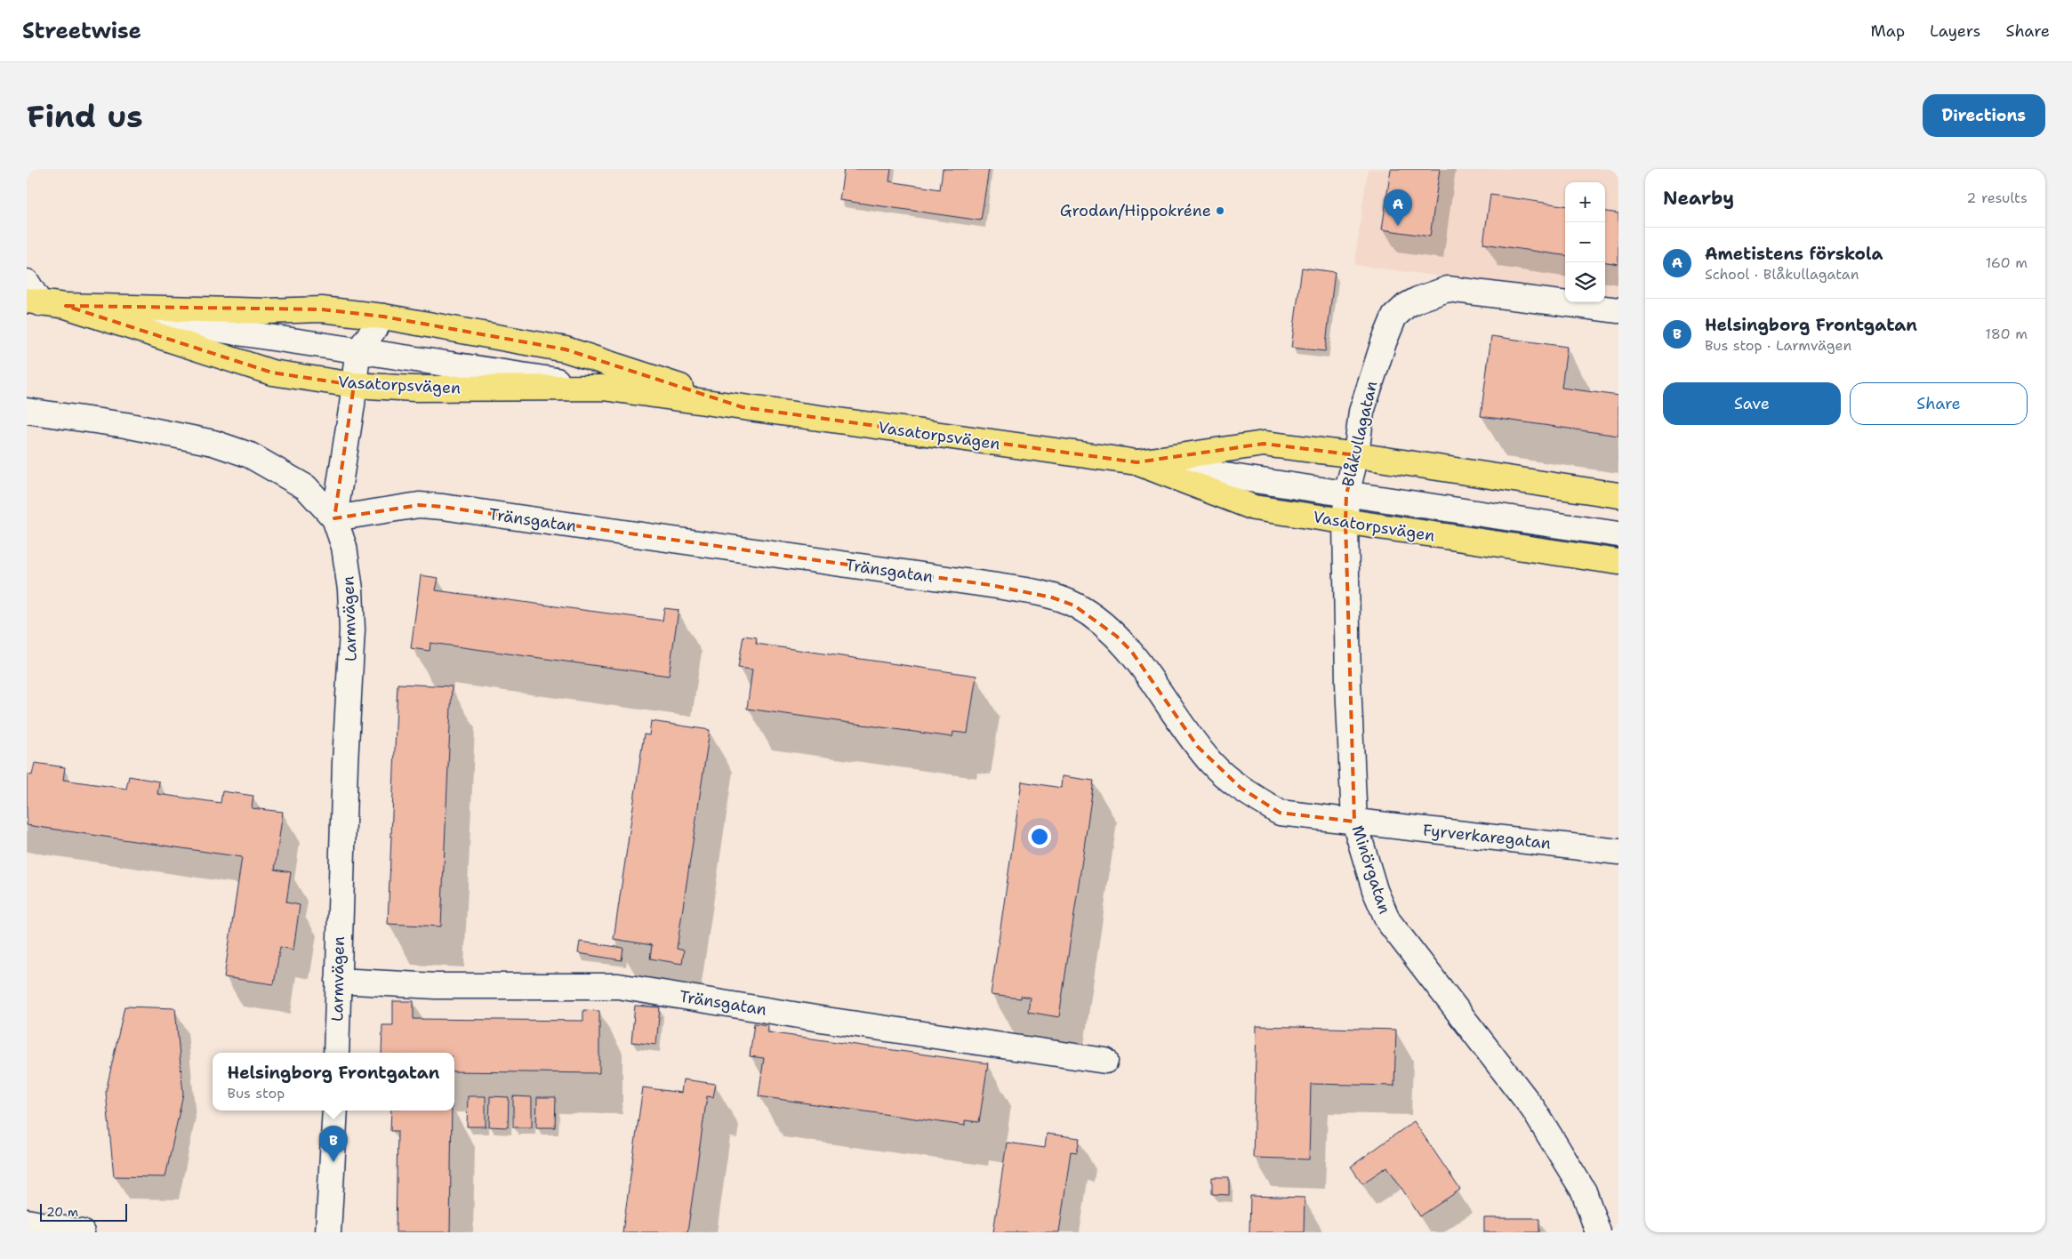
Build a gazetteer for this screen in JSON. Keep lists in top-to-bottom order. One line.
{"streets":{"main road":["Vasatorpsvägen"],"street":["Blåkullagatan","Tränsgatan","Larmvägen","Fyrverkaregatan","Minörgatan"]},"crossings":[["Vasatorpsvägen","Blåkullagatan"],["Vasatorpsvägen","Minörgatan"],["Blåkullagatan","Minörgatan"],["Tränsgatan","Larmvägen"],["Tränsgatan","Fyrverkaregatan"],["Tränsgatan","Minörgatan"],["Fyrverkaregatan","Minörgatan"]],"places":["Grodan/Hippokréne"],"scale_bar":"20 m","page":{"header":"Streetwise","nav":["Map","Layers","Share"],"buttons":["Directions",["Save","Share"]],"title":"Find us","heading":["Nearby","2 results"],"map_buttons":["+","−"],"pins":["A","B"],"list":[{"mark":"A","name":"Ametistens förskola","note":"School · Blåkullagatan","value":"160 m"},{"mark":"B","name":"Helsingborg Frontgatan","note":"Bus stop · Larmvägen","value":"180 m"}],"popup":["Helsingborg Frontgatan","Bus stop"],"scale":"20 m"}}
